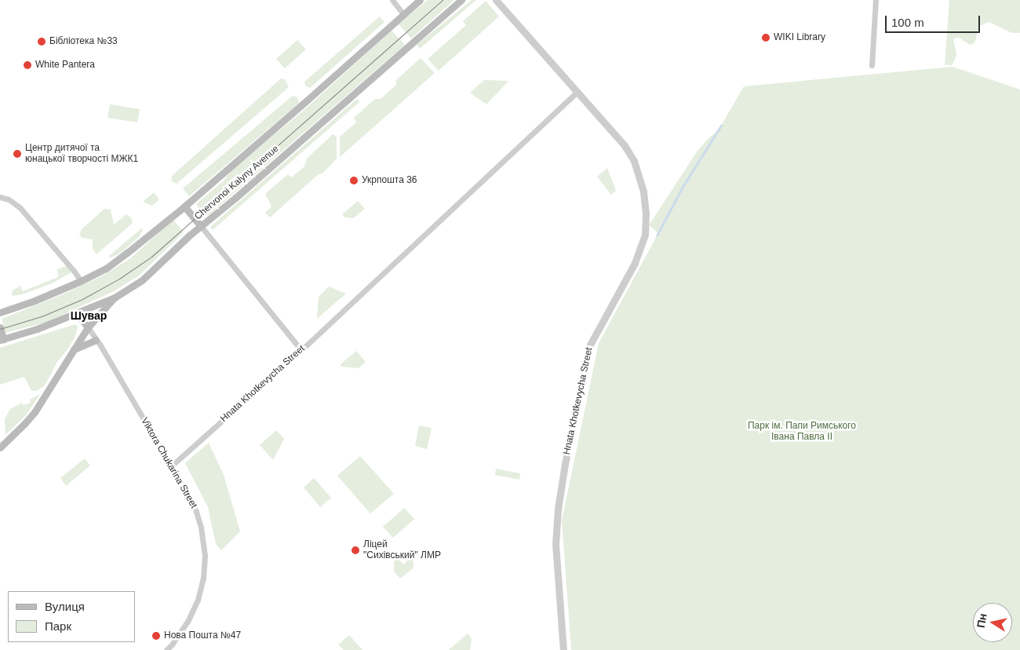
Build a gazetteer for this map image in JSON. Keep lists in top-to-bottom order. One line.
{"streets":{"main road":["Chervonoi Kalyny Avenue"],"street":["Hnata Khotkevycha Street","Viktora Chukarina Street"]},"crossings":[["Hnata Khotkevycha Street","Viktora Chukarina Street"]],"districts":["Шувар"],"parks":["Парк ім. Папи Римського Івана Павла ІІ"],"places":["WIKI Library","Бібліотека №33","White Pantera","Центр дитячої та юнацької творчості МЖК1","Укрпошта 36","Ліцей \"Сихівський\" ЛМР","Нова Пошта №47"],"legend":["Вулиця","Парк"],"scale_bar":"100 m","north":"left"}
